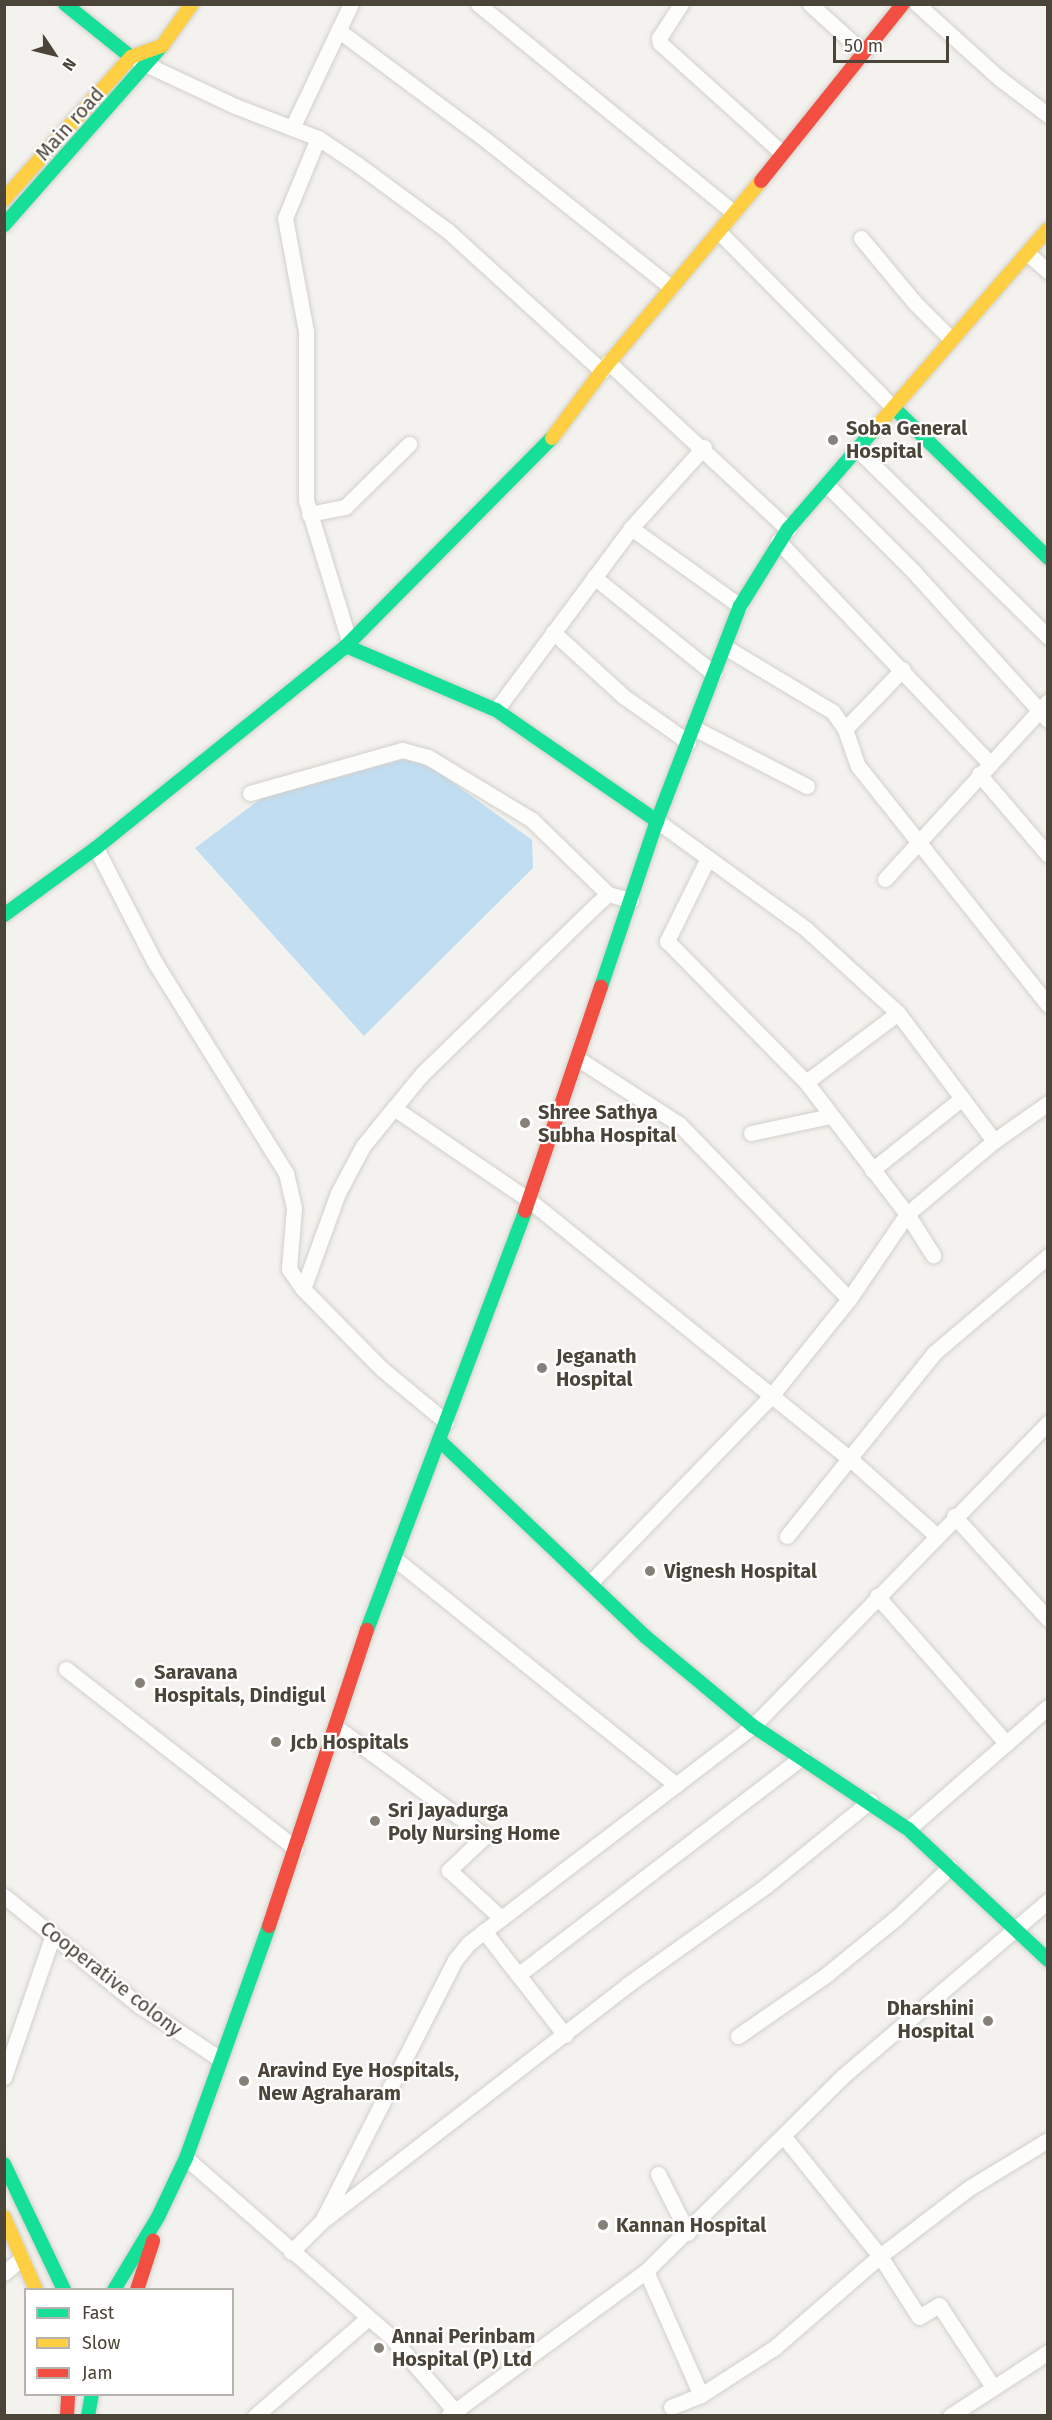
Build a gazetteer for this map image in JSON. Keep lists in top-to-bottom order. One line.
{"streets":{"main road":["Main road"],"street":["Cooperative colony"]},"places":["Soba General Hospital","Shree Sathya Subha Hospital","Jeganath Hospital","Vignesh Hospital","Saravana Hospitals, Dindigul","Jcb Hospitals","Sri Jayadurga Poly Nursing Home","Dharshini Hospital","Aravind Eye Hospitals, New Agraharam","Kannan Hospital","Annai Perinbam Hospital (P) Ltd"],"legend":["Fast","Slow","Jam"],"scale_bar":"50 m","north":"bottom right"}
